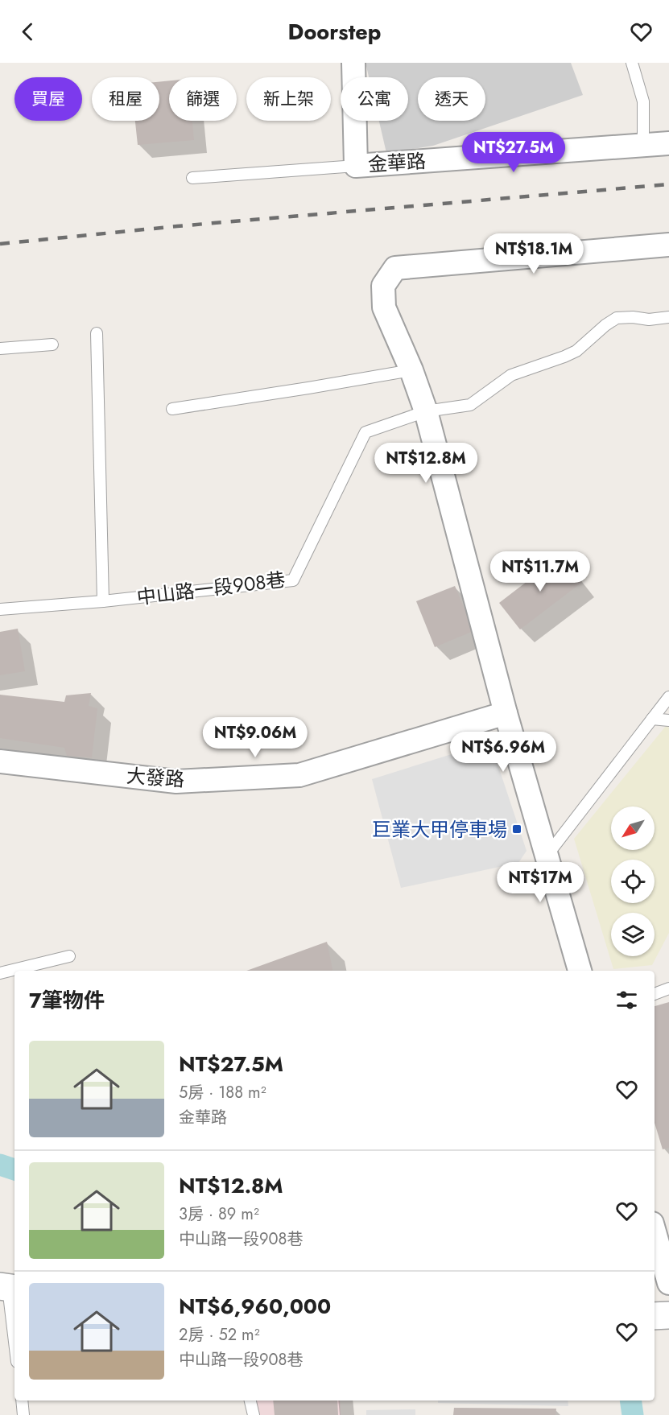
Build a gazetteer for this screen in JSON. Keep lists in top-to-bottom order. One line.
{"streets":{"street":["金華路","大發路"],"lane":["中山路一段908巷"]},"places":{"transit":["巨業大甲停車場"]},"north":"bottom left","page":{"header":"Doorstep","chip":["買屋","租屋","篩選","新上架","公寓","透天"],"price":["NT$27.5M","NT$18.1M","NT$12.8M","NT$11.7M","NT$9.06M","NT$6.96M","NT$17M"],"heading":"7筆物件","list":[{"name":"NT$27.5M","note":"5房 · 188 m² · 金華路"},{"name":"NT$12.8M","note":"3房 · 89 m² · 中山路一段908巷"},{"name":"NT$6,960,000","note":"2房 · 52 m² · 中山路一段908巷"}]}}
